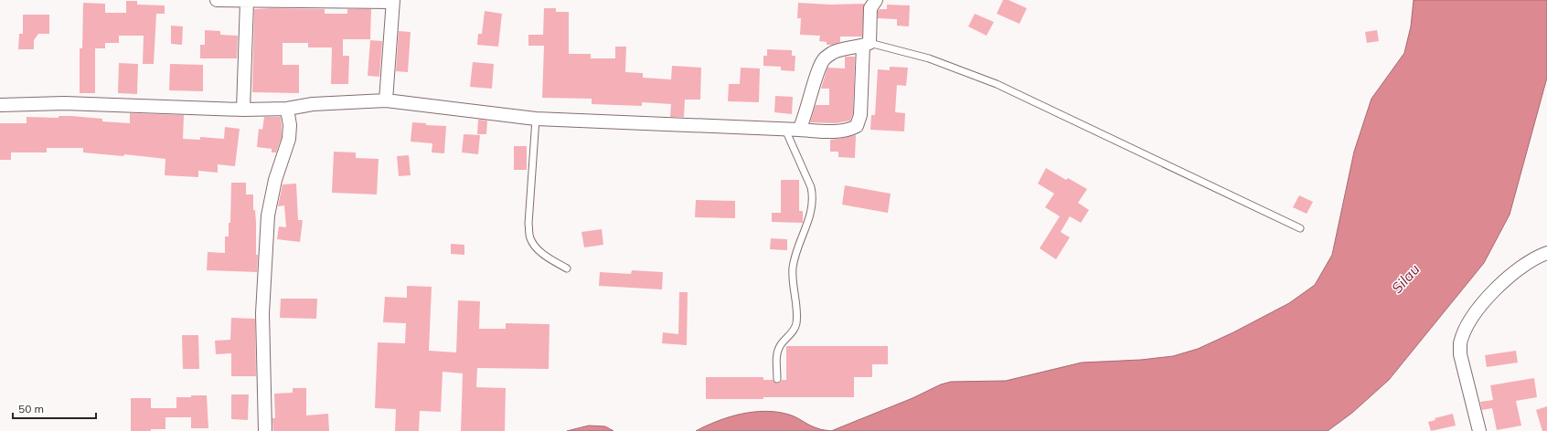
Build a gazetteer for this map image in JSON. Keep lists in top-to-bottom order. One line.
{"water":["Silau"],"scale_bar":"50 m"}
